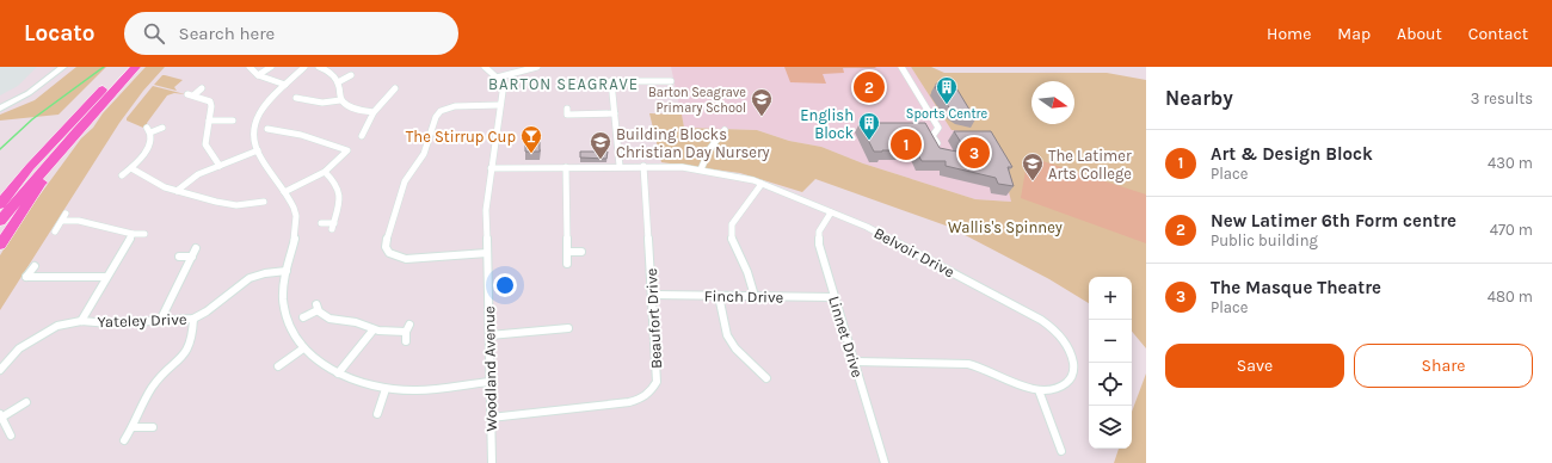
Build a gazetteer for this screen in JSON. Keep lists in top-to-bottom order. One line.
{"streets":{"street":["Belvoir Drive","Finch Drive","Beaufort Drive","Yateley Drive","Linnet Drive","Woodland Avenue"]},"crossings":[["Belvoir Drive","Beaufort Drive"],["Belvoir Drive","Linnet Drive"],["Belvoir Drive","Woodland Avenue"],["Finch Drive","Beaufort Drive"],["Finch Drive","Linnet Drive"],["Beaufort Drive","Woodland Avenue"]],"districts":["BARTON SEAGRAVE"],"parks":["Wallis's Spinney"],"places":{"building":["Sports Centre","English Block"],"school or university":["Barton Seagrave Primary School","Building Blocks Christian Day Nursery","The Latimer Arts College"],"bar":["The Stirrup Cup"]},"north":"right","page":{"header":"Locato","search":"Search here","nav":["Home","Map","About","Contact"],"heading":["Nearby","3 results"],"pins":["2","1","3"],"list":[{"mark":"1","name":"Art & Design Block","note":"Place","value":"430 m"},{"mark":"2","name":"New Latimer 6th Form centre","note":"Public building","value":"470 m"},{"mark":"3","name":"The Masque Theatre","note":"Place","value":"480 m"}],"map_buttons":["+","−"],"buttons":["Save","Share"]}}
